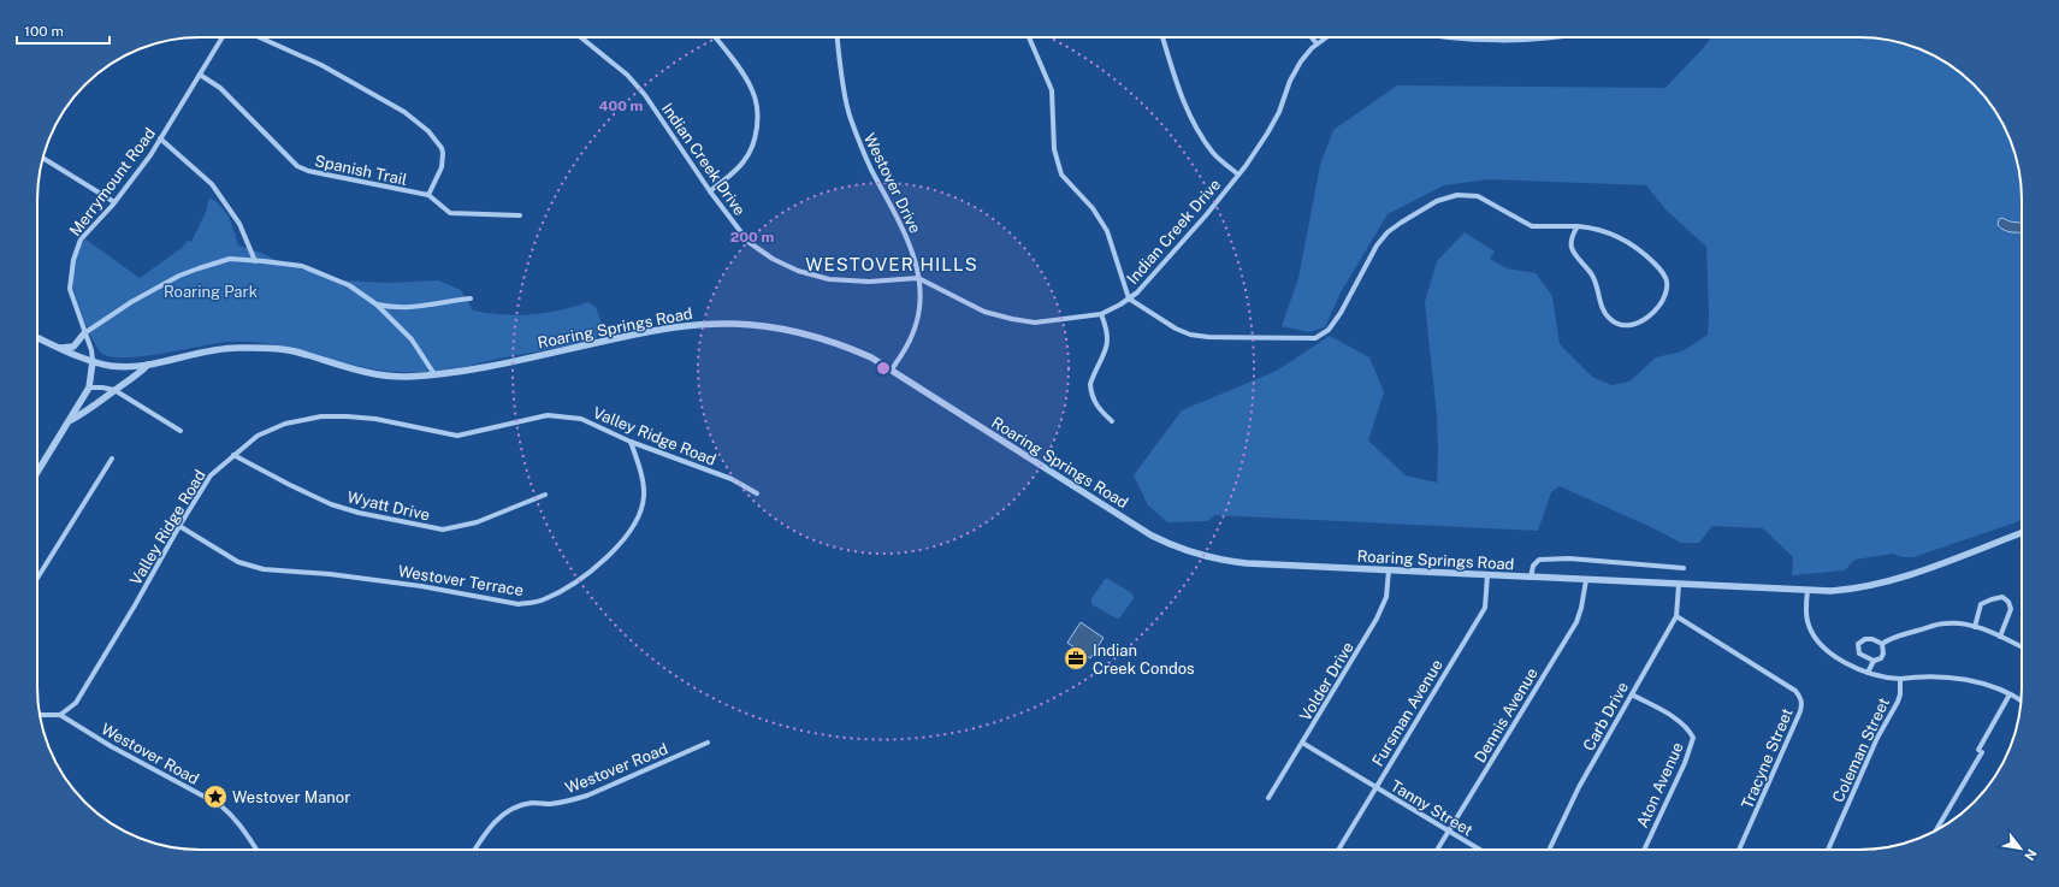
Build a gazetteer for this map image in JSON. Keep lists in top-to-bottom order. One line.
{"streets":{"street":["Indian Creek Drive","Spanish Trail","Merrymount Road","Westover Drive","Roaring Springs Road","Valley Ridge Road","Wyatt Drive","Westover Terrace","Volder Drive","Fursman Avenue","Dennis Avenue","Carb Drive","Coleman Street","Westover Road","Tracyne Street","Aton Avenue","Tanny Street"]},"crossings":[["Indian Creek Drive","Westover Drive"],["Spanish Trail","Merrymount Road"],["Merrymount Road","Roaring Springs Road"],["Westover Drive","Roaring Springs Road"],["Roaring Springs Road","Volder Drive"],["Roaring Springs Road","Fursman Avenue"],["Roaring Springs Road","Dennis Avenue"],["Roaring Springs Road","Carb Drive"],["Roaring Springs Road","Coleman Street"],["Valley Ridge Road","Wyatt Drive"],["Valley Ridge Road","Westover Terrace"],["Valley Ridge Road","Westover Road"],["Volder Drive","Tanny Street"],["Fursman Avenue","Tanny Street"],["Dennis Avenue","Tanny Street"],["Carb Drive","Tracyne Street"],["Carb Drive","Aton Avenue"]],"districts":["WESTOVER HILLS"],"parks":["Roaring Park"],"places":{"office":["Indian Creek Condos"],"place":["Westover Manor"]},"scale_bar":"100 m","north":"bottom right","rings":["400 m","200 m"]}
